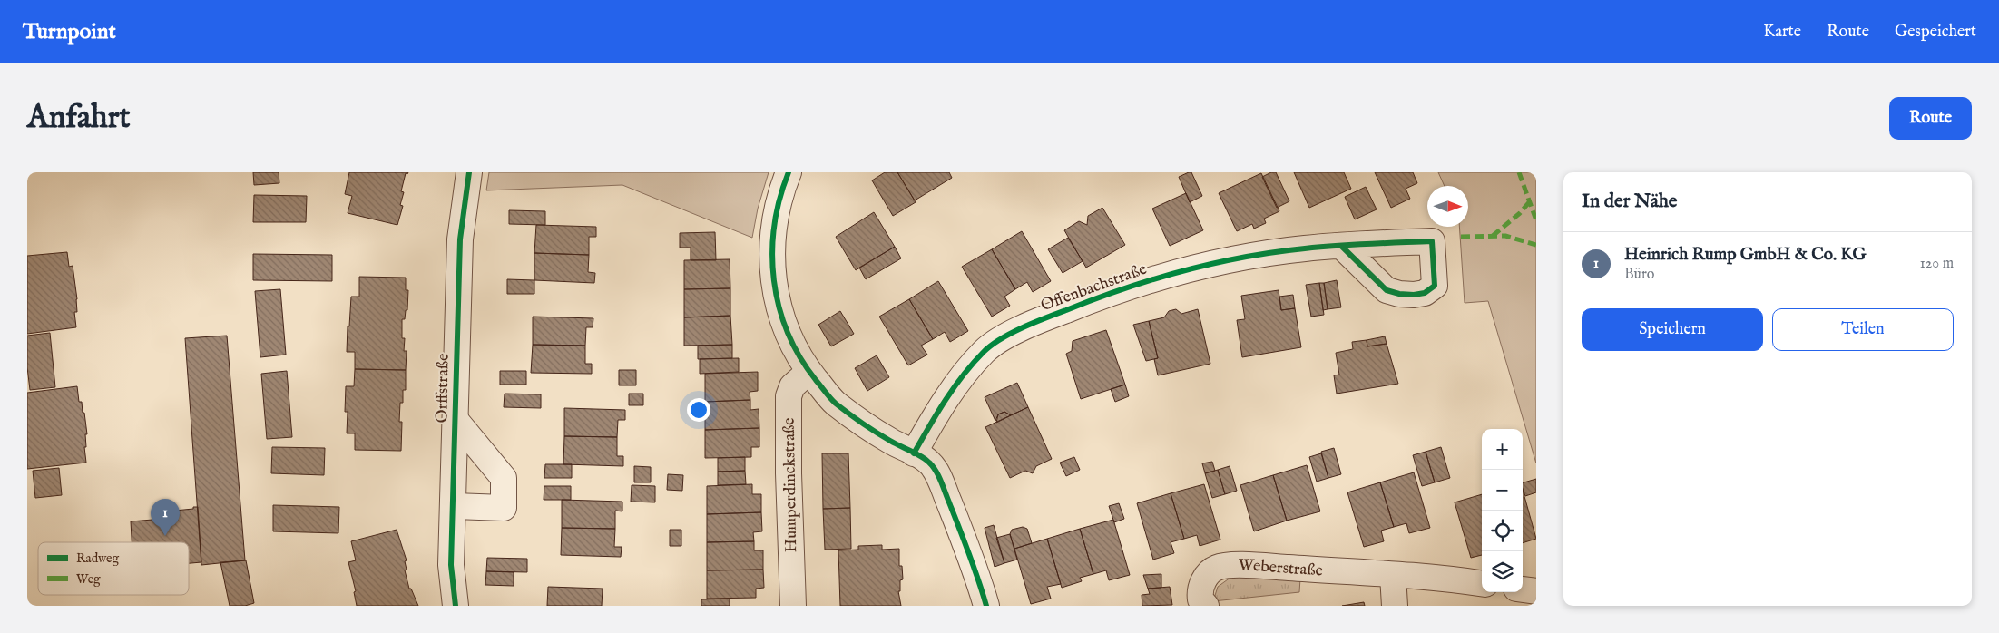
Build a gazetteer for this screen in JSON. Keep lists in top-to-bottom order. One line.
{"streets":{"street":["Offenbachstraße","Orffstraße","Humperdinckstraße","Weberstraße"]},"legend":["Radweg","Weg"],"north":"right","page":{"header":"Turnpoint","nav":["Karte","Route","Gespeichert"],"buttons":["Route",["Speichern","Teilen"]],"title":"Anfahrt","heading":"In der Nähe","list":[{"mark":"1","name":"Heinrich Rump GmbH & Co. KG","note":"Büro","value":"120 m"}],"map_buttons":["+","−"],"pins":"1"}}
